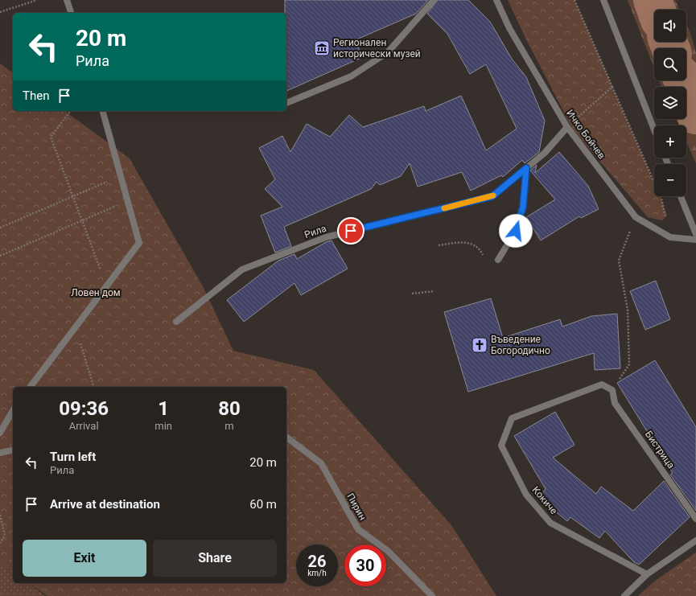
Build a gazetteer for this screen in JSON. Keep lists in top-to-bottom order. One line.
{"streets":{"street":["Ичко Бойчев","Рила","Бистрица","Кокиче","Пирин"]},"crossings":[["Ичко Бойчев","Рила"],["Бистрица","Кокиче"]],"parks":["Ловен дом"],"places":{"museum":["Регионален исторически музей"],"church":["Въведение Богородично"]},"page":{"map_buttons":["+","−"],"turn":["20 m","Рила"],"then":"Then","eta":["09:36","Arrival","1","min","80","m"],"list":[{"name":"Turn left","note":"Рила","value":"20 m"},{"name":"Arrive at destination","value":"60 m"}],"buttons":["Exit","Share"],"speed":"26 km/h","limit":"30"}}
